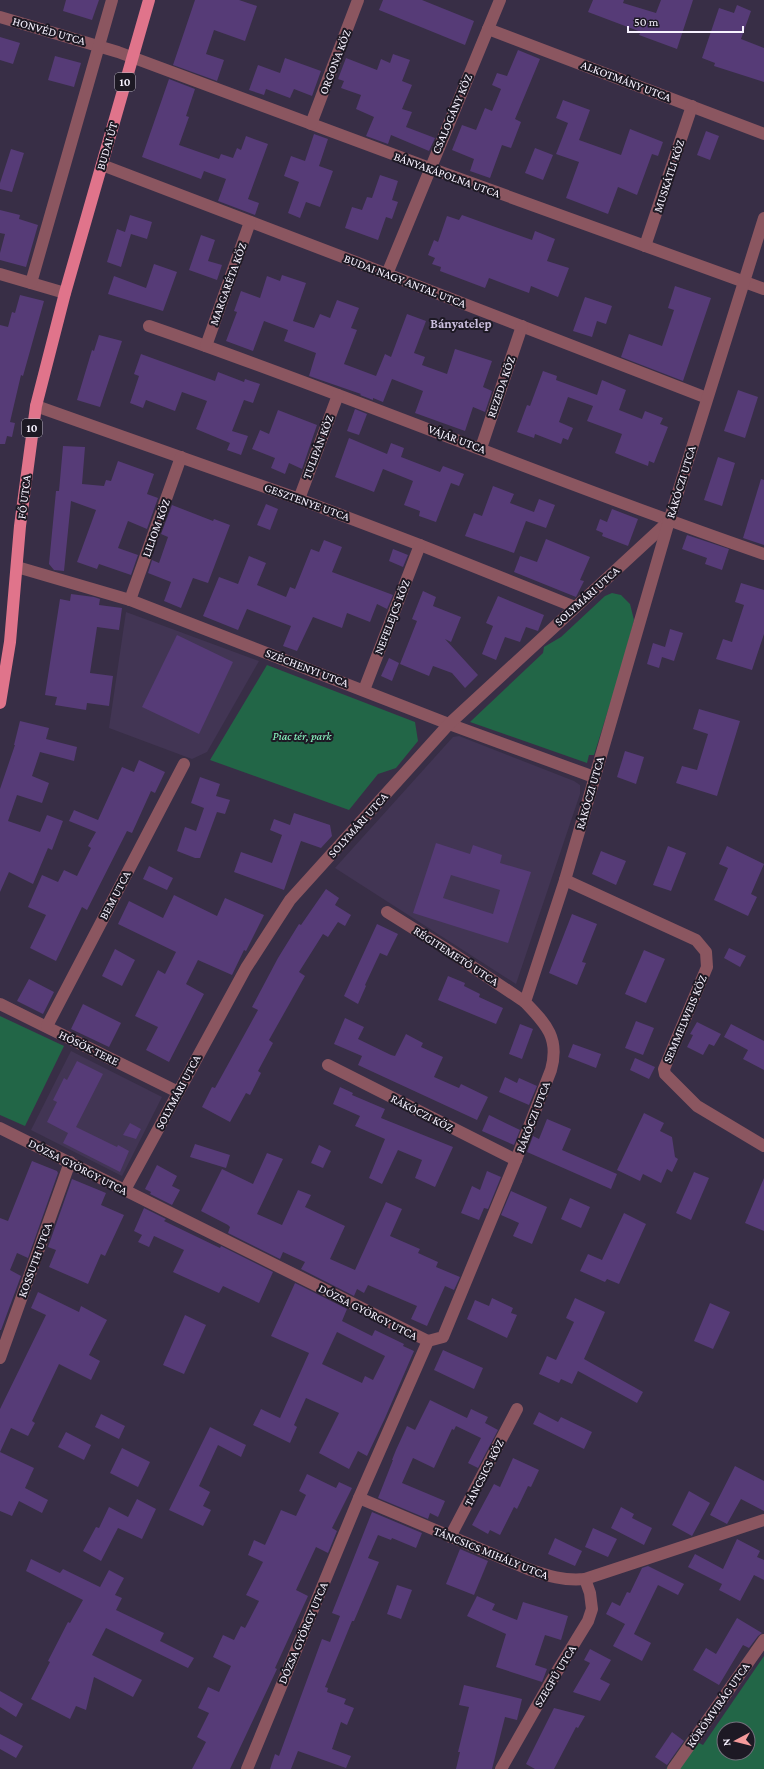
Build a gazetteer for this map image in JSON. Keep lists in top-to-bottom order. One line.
{"streets":{"main road":["10","BUDAI ÚT","FŐ UTCA"],"street":["HONVÉD UTCA","ORGONA KÖZ","ALKOTMÁNY UTCA","CSALOGÁNY KÖZ","BÁNYAKÁPOLNA UTCA","MUSKÁTLI KÖZ","BUDAI NAGY ANTAL UTCA","MARGARÉTA KÖZ","REZEDA KÖZ","VÁJÁR UTCA","TULIPÁN KÖZ","RÁKÓCZI UTCA","GESZTENYE UTCA","LILIOM KÖZ","SOLYMÁRI UTCA","NEFELEJCS KÖZ","SZÉCHENYI UTCA","BEM UTCA","RÉGITEMETŐ UTCA","SEMMELWEIS KÖZ","HŐSÖK TERE","RÁKÓCZI KÖZ","DÓZSA GYÖRGY UTCA","KOSSUTH UTCA","TÁNCSICS KÖZ","TÁNCSICS MIHÁLY UTCA","SZEGFŰ UTCA","KÖRÖMVIRÁG UTCA"]},"crossings":[["HONVÉD UTCA","BUDAI ÚT"],["HONVÉD UTCA","BÁNYAKÁPOLNA UTCA"],["ORGONA KÖZ","BÁNYAKÁPOLNA UTCA"],["ALKOTMÁNY UTCA","CSALOGÁNY KÖZ"],["ALKOTMÁNY UTCA","MUSKÁTLI KÖZ"],["CSALOGÁNY KÖZ","BÁNYAKÁPOLNA UTCA"],["CSALOGÁNY KÖZ","BUDAI NAGY ANTAL UTCA"],["BUDAI ÚT","BÁNYAKÁPOLNA UTCA"],["BUDAI ÚT","BUDAI NAGY ANTAL UTCA"],["BUDAI ÚT","FŐ UTCA"],["BÁNYAKÁPOLNA UTCA","MUSKÁTLI KÖZ"],["BÁNYAKÁPOLNA UTCA","RÁKÓCZI UTCA"],["BUDAI NAGY ANTAL UTCA","MARGARÉTA KÖZ"],["BUDAI NAGY ANTAL UTCA","REZEDA KÖZ"],["BUDAI NAGY ANTAL UTCA","RÁKÓCZI UTCA"],["MARGARÉTA KÖZ","VÁJÁR UTCA"],["REZEDA KÖZ","VÁJÁR UTCA"],["VÁJÁR UTCA","TULIPÁN KÖZ"],["VÁJÁR UTCA","RÁKÓCZI UTCA"],["VÁJÁR UTCA","SOLYMÁRI UTCA"],["TULIPÁN KÖZ","GESZTENYE UTCA"],["RÁKÓCZI UTCA","SOLYMÁRI UTCA"],["RÁKÓCZI UTCA","SZÉCHENYI UTCA"],["RÁKÓCZI UTCA","RÉGITEMETŐ UTCA"],["RÁKÓCZI UTCA","SEMMELWEIS KÖZ"],["RÁKÓCZI UTCA","RÁKÓCZI KÖZ"],["RÁKÓCZI UTCA","DÓZSA GYÖRGY UTCA"],["FŐ UTCA","GESZTENYE UTCA"],["FŐ UTCA","SZÉCHENYI UTCA"],["GESZTENYE UTCA","LILIOM KÖZ"],["GESZTENYE UTCA","SOLYMÁRI UTCA"],["GESZTENYE UTCA","NEFELEJCS KÖZ"],["LILIOM KÖZ","SZÉCHENYI UTCA"],["SOLYMÁRI UTCA","SZÉCHENYI UTCA"],["SOLYMÁRI UTCA","HŐSÖK TERE"],["SOLYMÁRI UTCA","DÓZSA GYÖRGY UTCA"],["NEFELEJCS KÖZ","SZÉCHENYI UTCA"],["BEM UTCA","HŐSÖK TERE"],["DÓZSA GYÖRGY UTCA","KOSSUTH UTCA"],["DÓZSA GYÖRGY UTCA","TÁNCSICS MIHÁLY UTCA"],["TÁNCSICS KÖZ","TÁNCSICS MIHÁLY UTCA"],["TÁNCSICS MIHÁLY UTCA","SZEGFŰ UTCA"]],"districts":["Bányatelep"],"parks":["Piac tér, park"],"scale_bar":"50 m","north":"left"}
